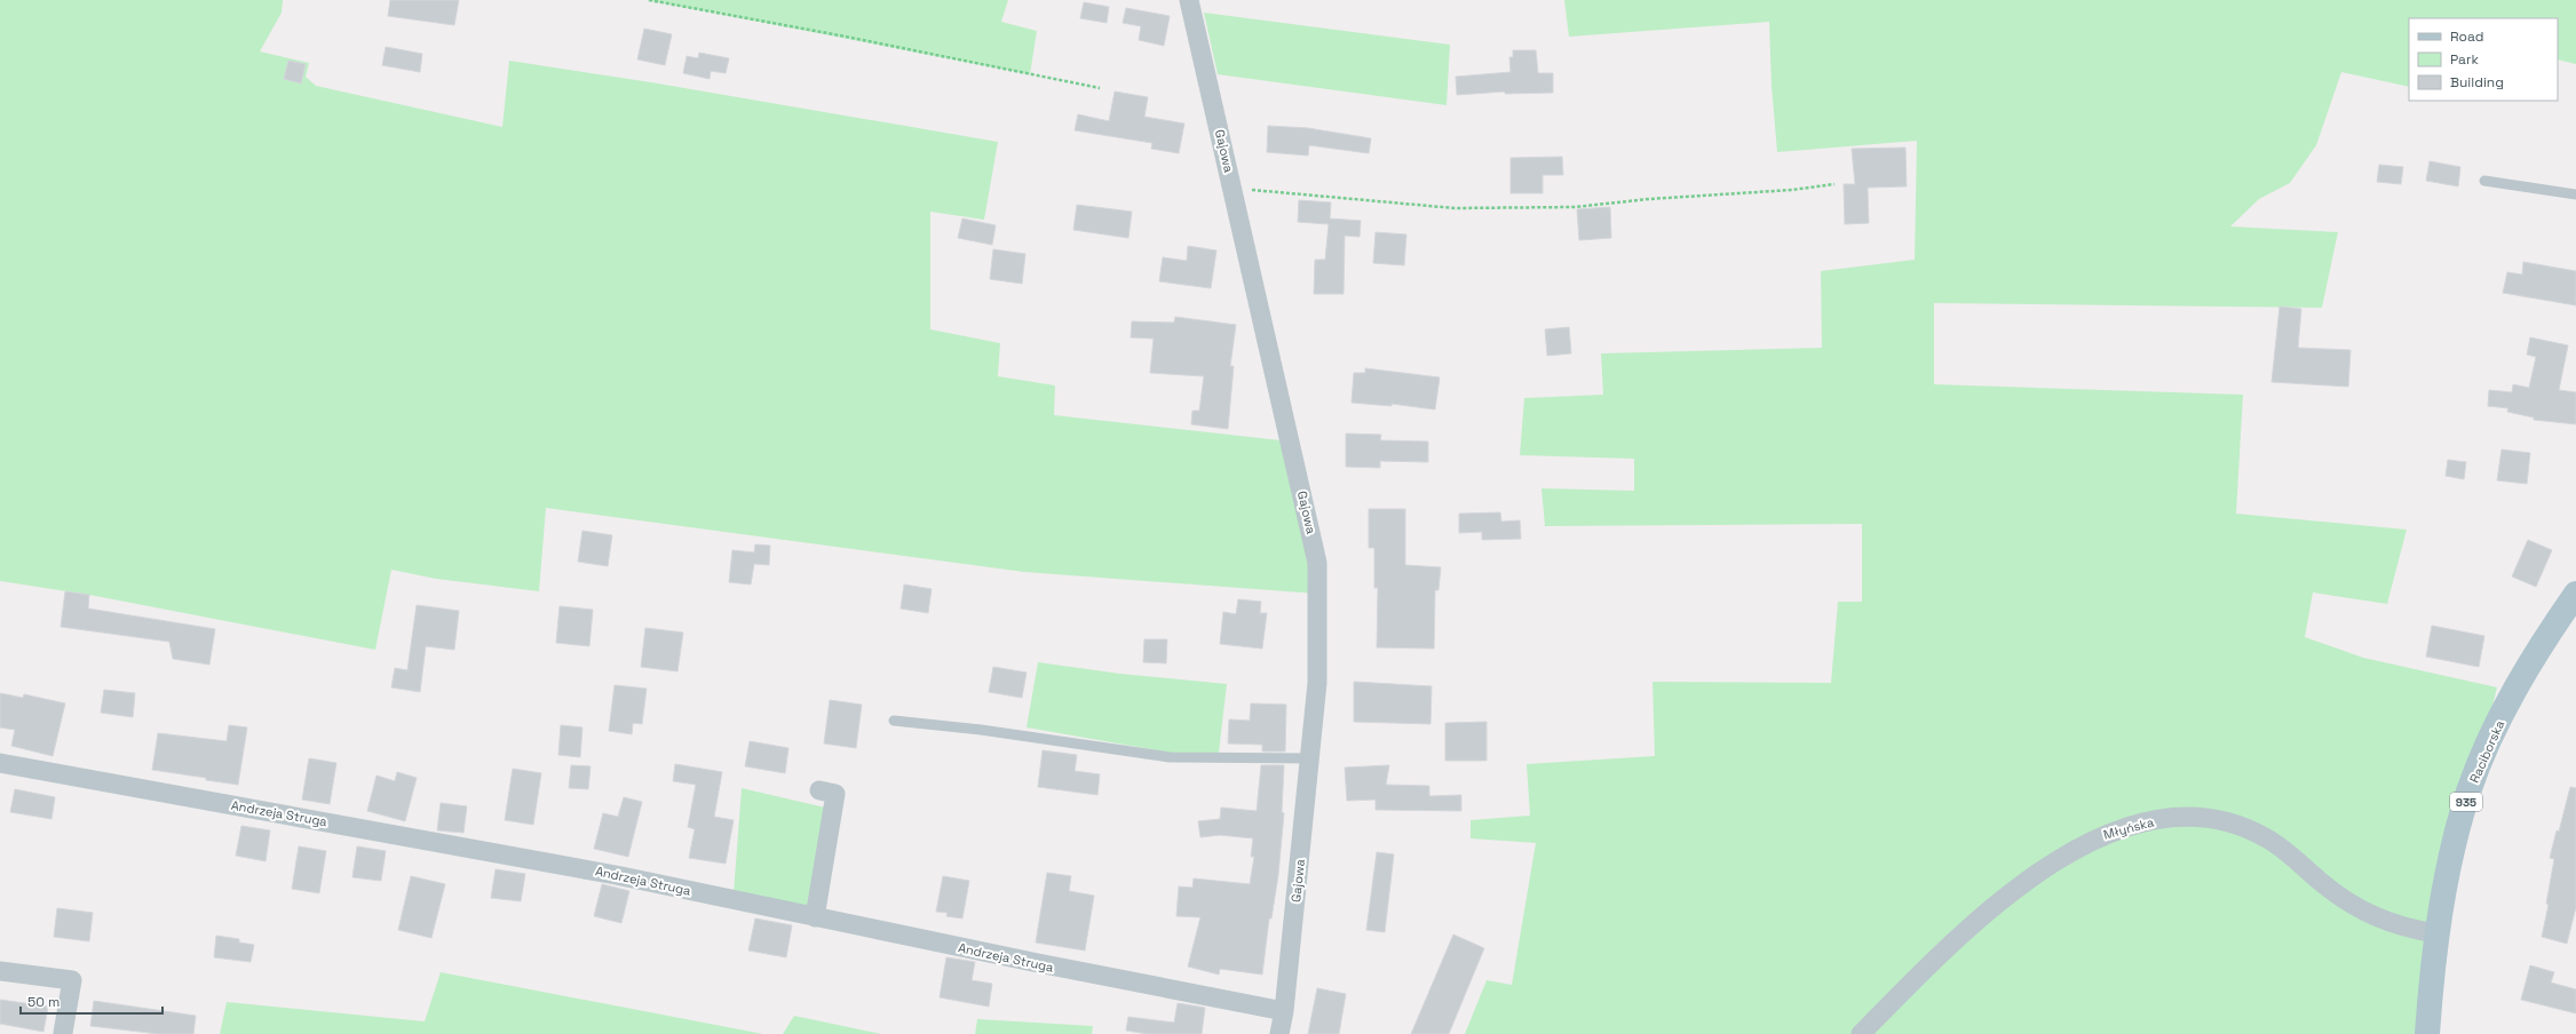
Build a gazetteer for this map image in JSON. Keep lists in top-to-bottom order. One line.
{"streets":{"main road":["Raciborska","935"],"street":["Gajowa","Andrzeja Struga","Młyńska"]},"crossings":[["Gajowa","Andrzeja Struga"],["Raciborska","Młyńska"]],"legend":["Road","Park","Building"],"scale_bar":"50 m"}
